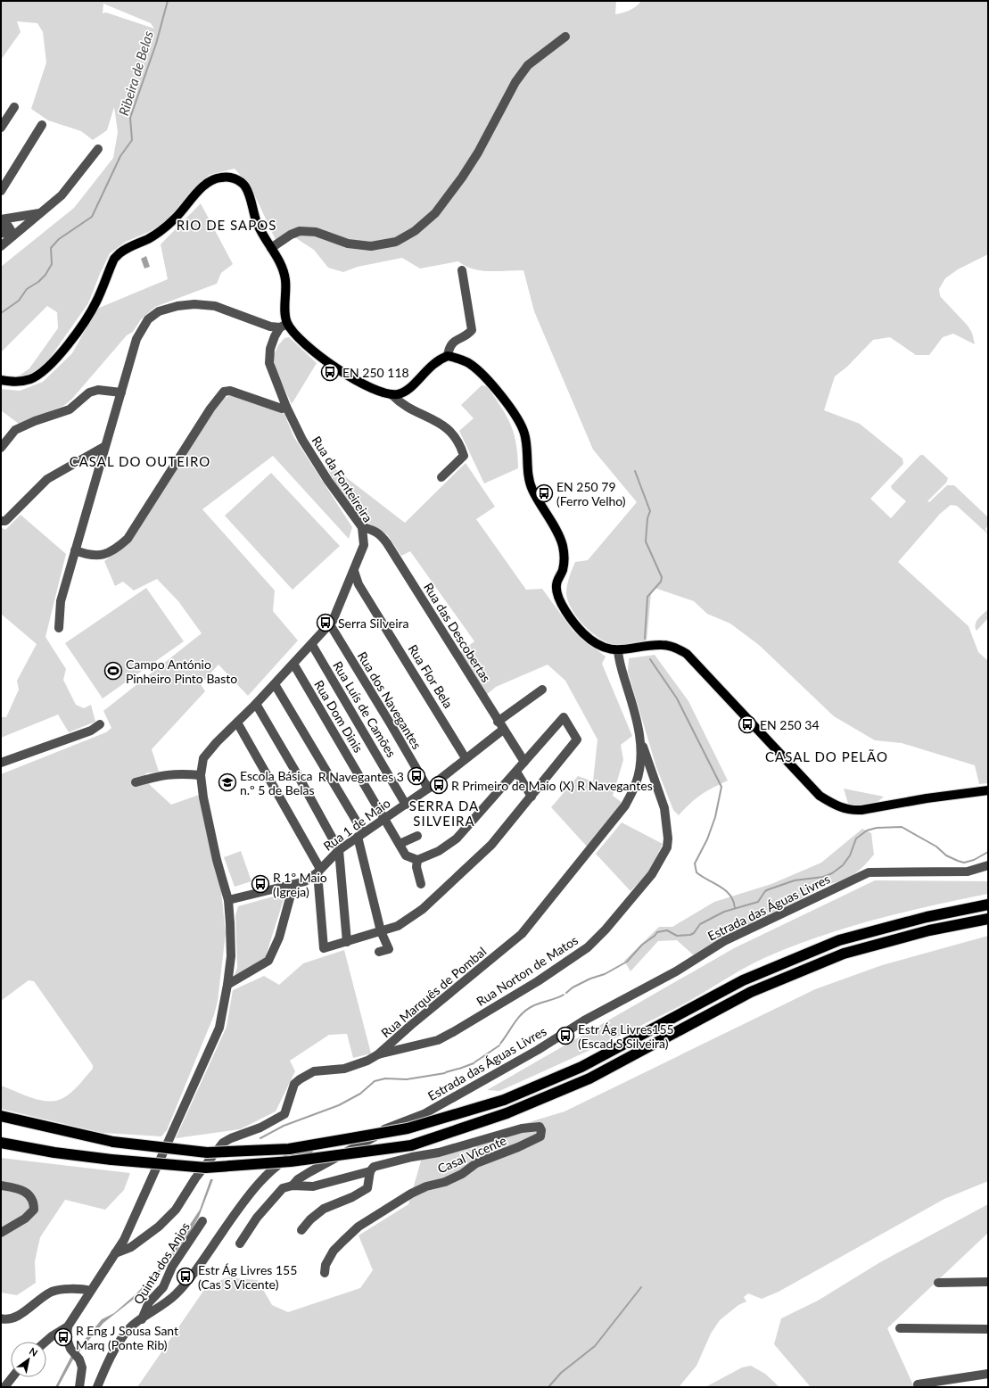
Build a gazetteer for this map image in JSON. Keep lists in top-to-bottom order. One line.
{"streets":{"street":["Rua da Fonteireira","Rua das Descobertas","Rua Flor Bela","Rua dos Navegantes","Rua Luís de Camões","Rua Dom Dinis","Rua 1 de Maio","Estrada das Águas Livres","Rua Norton de Matos","Rua Marquês de Pombal","Casal Vicente","Quinta dos Anjos"]},"crossings":[["Rua da Fonteireira","Rua das Descobertas"],["Rua da Fonteireira","Rua Flor Bela"],["Rua da Fonteireira","Rua dos Navegantes"],["Rua da Fonteireira","Rua Luís de Camões"],["Rua da Fonteireira","Rua Dom Dinis"],["Rua da Fonteireira","Rua 1 de Maio"],["Rua da Fonteireira","Rua Marquês de Pombal"],["Rua das Descobertas","Rua 1 de Maio"],["Rua Flor Bela","Rua 1 de Maio"],["Rua dos Navegantes","Rua 1 de Maio"],["Rua Luís de Camões","Rua 1 de Maio"],["Rua Dom Dinis","Rua 1 de Maio"],["Estrada das Águas Livres","Quinta dos Anjos"],["Rua Norton de Matos","Rua Marquês de Pombal"]],"districts":["RIO DE SAPOS","CASAL DO OUTEIRO","CASAL DO PELÃO","SERRA DA SILVEIRA"],"water":["Ribeira de Belas"],"places":{"bus stop":["EN 250 118","EN 250 79 (Ferro Velho)","Serra Silveira","EN 250 34","R Navegantes 3","R Primeiro de Maio (X) R Navegantes","R 1º Maio (Igreja)","Estr Ág Livres155 (Escad S Silveira)","Estr Ág Livres 155 (Cas S Vicente)","R Eng J Sousa Sant Marq (Ponte Rib)"],"sports":["Campo António Pinheiro Pinto Basto"],"school or university":["Escola Básica n.º 5 de Belas"]},"north":"top right"}
